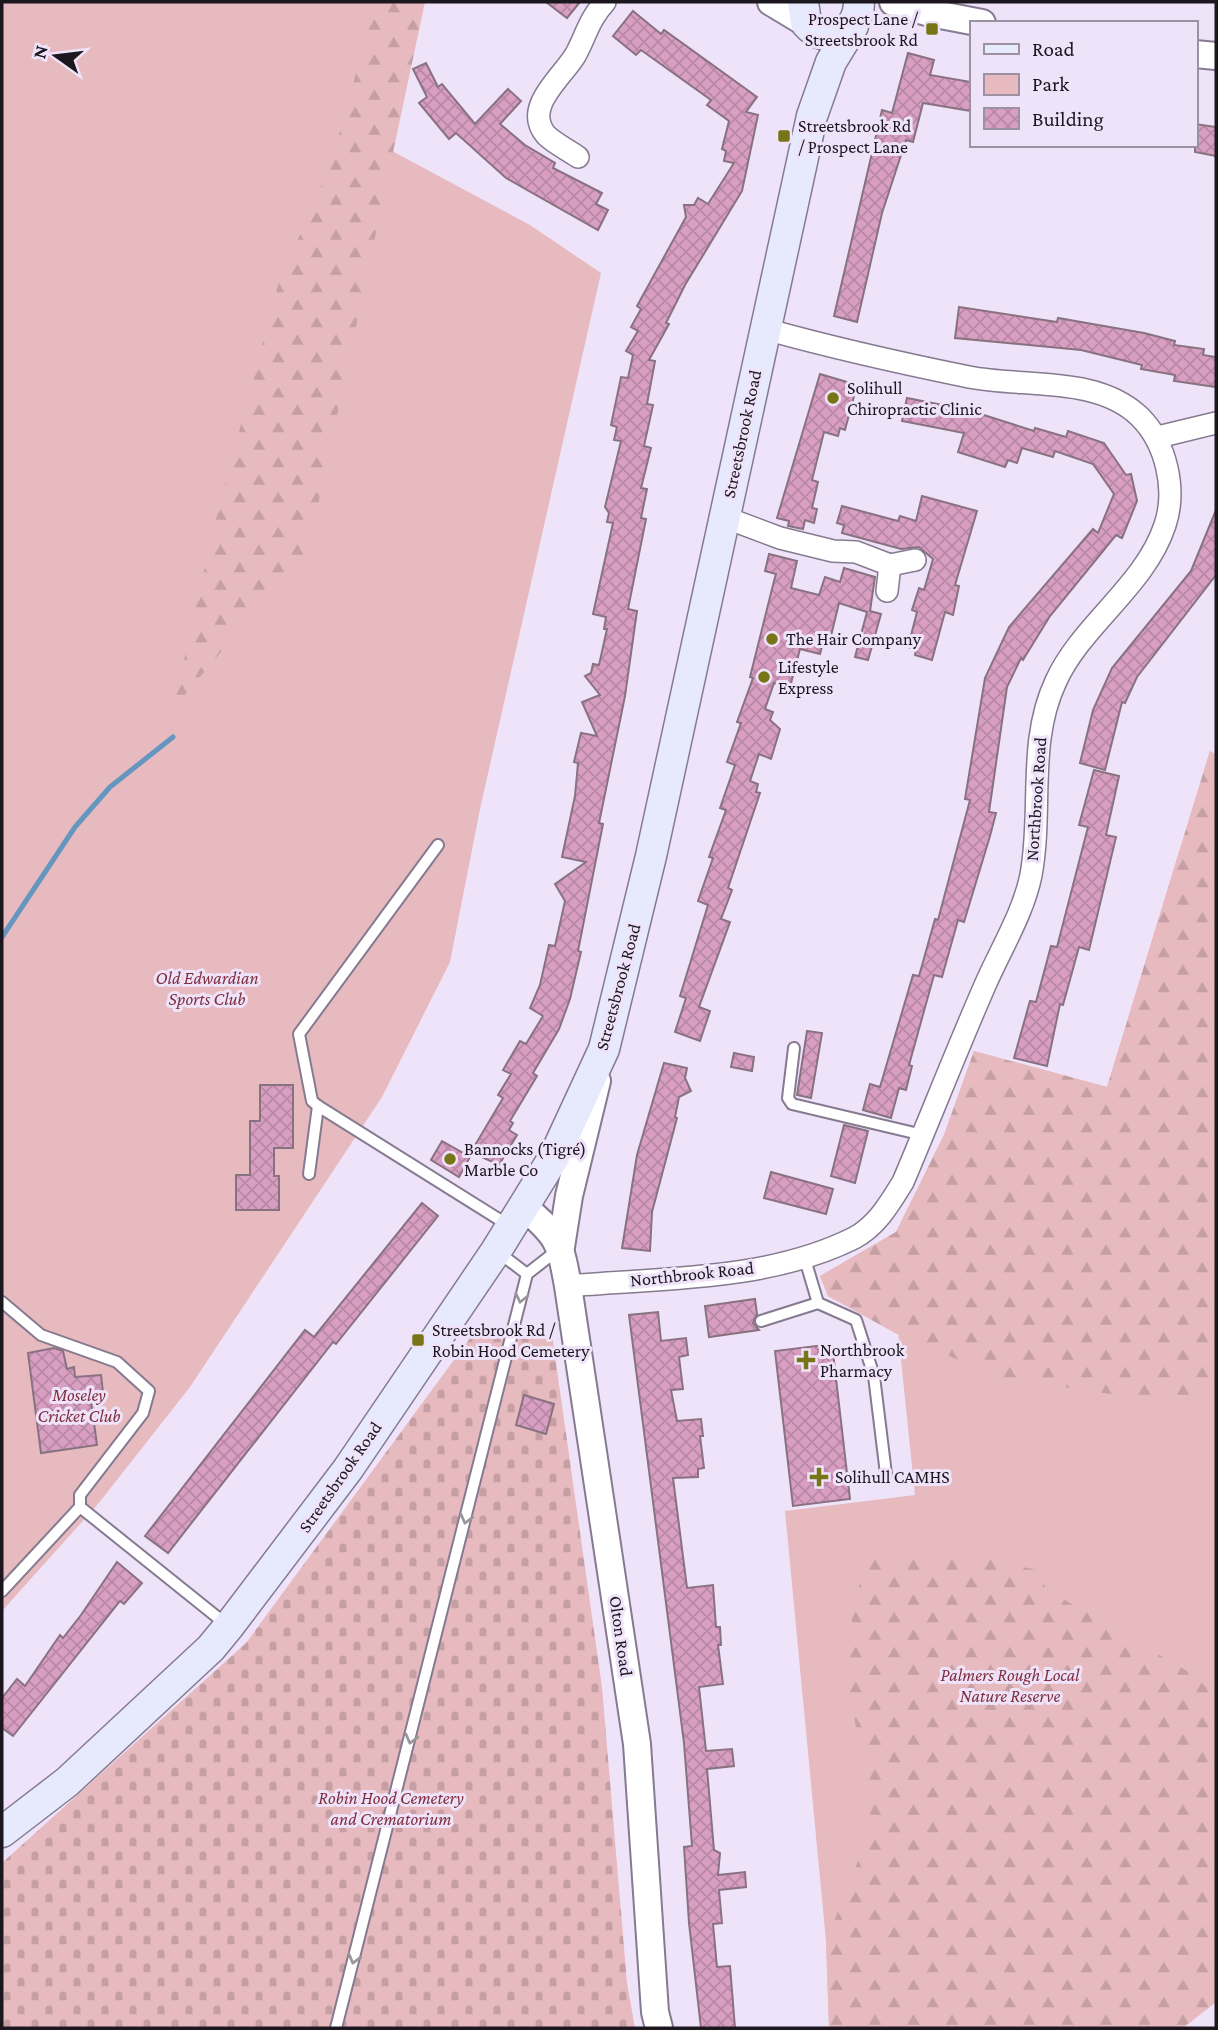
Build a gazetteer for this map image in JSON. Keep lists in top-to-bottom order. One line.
{"streets":{"main road":["Streetsbrook Road"],"street":["Northbrook Road","Olton Road"]},"crossings":[["Streetsbrook Road","Olton Road"],["Northbrook Road","Olton Road"]],"parks":["Old Edwardian Sports Club","Moseley Cricket Club","Palmers Rough Local Nature Reserve","Robin Hood Cemetery and Crematorium"],"places":{"transit":["Prospect Lane / Streetsbrook Rd","Streetsbrook Rd / Prospect Lane","Streetsbrook Rd / Robin Hood Cemetery"],"other":["Solihull Chiropractic Clinic","The Hair Company","Lifestyle Express","Bannocks (Tigré) Marble Co"],"health":["Northbrook Pharmacy","Solihull CAMHS"]},"legend":["Road","Park","Building"],"north":"left"}
